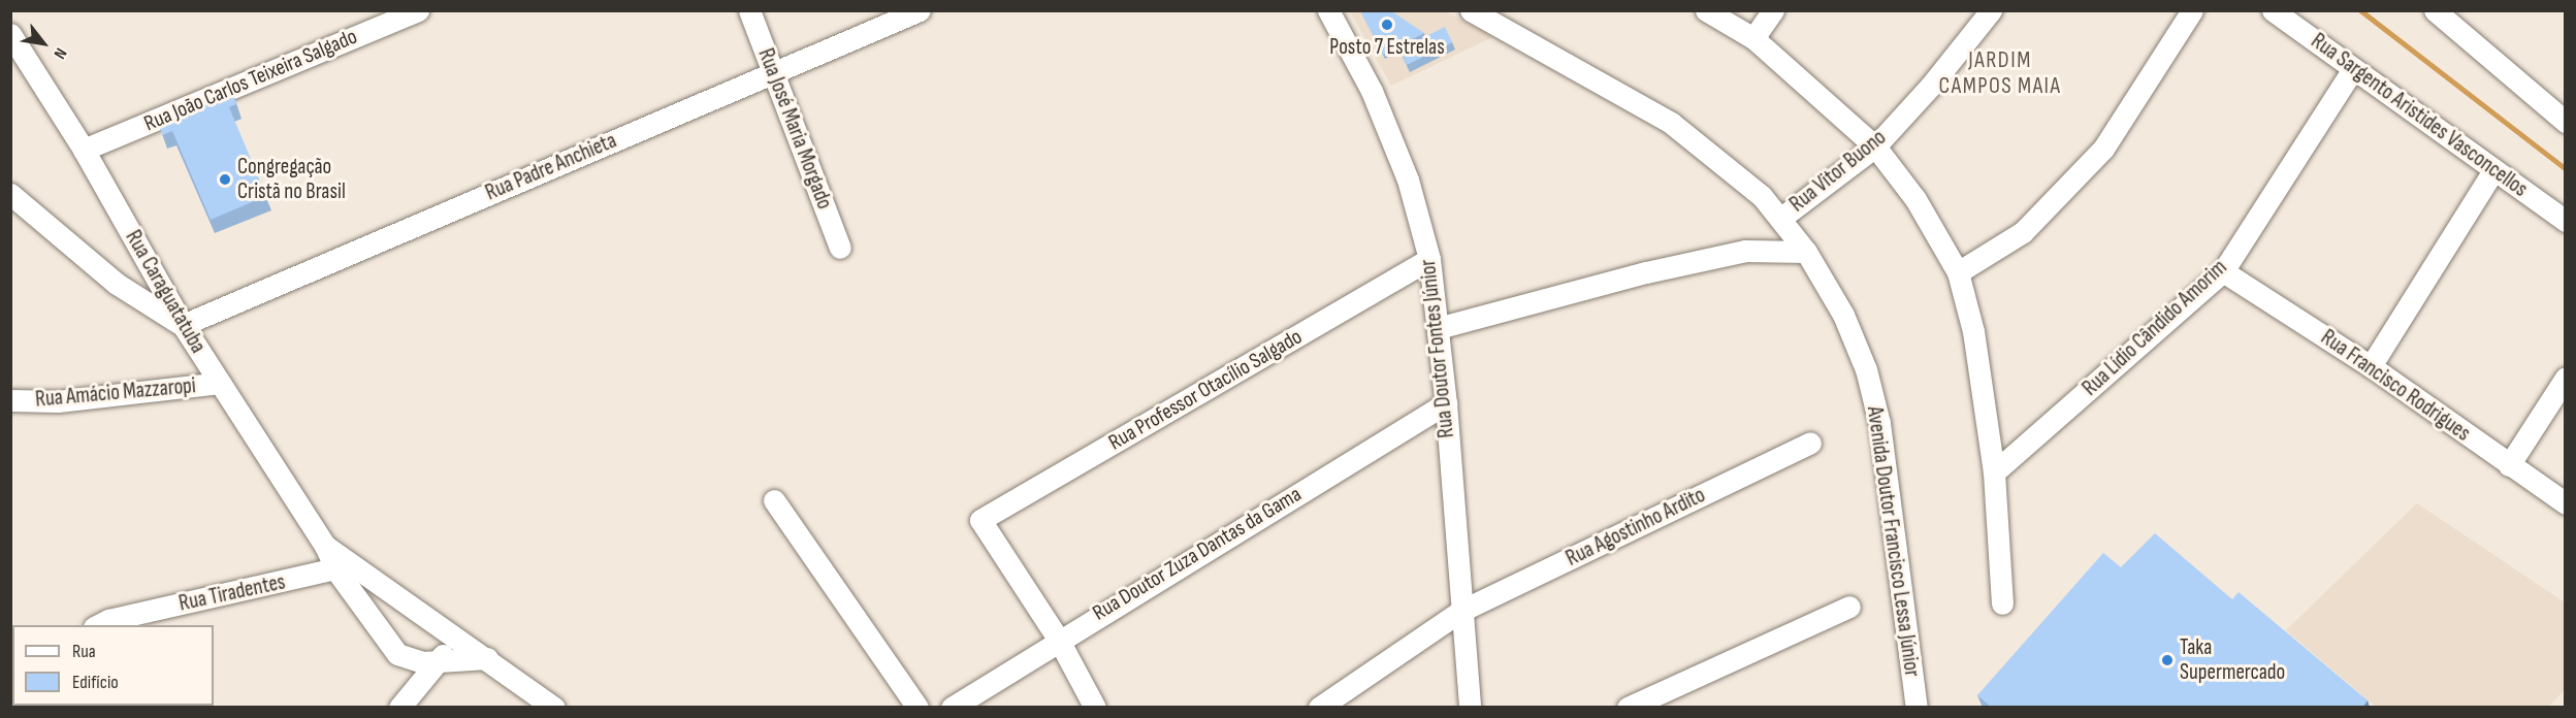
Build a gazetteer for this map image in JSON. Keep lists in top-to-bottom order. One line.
{"streets":{"street":["Rua João Carlos Teixeira Salgado","Rua Sargento Aristides Vasconcellos","Rua José Maria Morgado","Rua Padre Anchieta","Rua Vitor Buono","Rua Caraguatatuba","Rua Lídio Cândido Amorim","Rua Doutor Fontes Júnior","Rua Francisco Rodrigues","Rua Professor Otacílio Salgado","Rua Amácio Mazzaropi","Rua Agostinho Ardito","Avenida Doutor Francisco Lessa Júnior","Rua Doutor Zuza Dantas da Gama","Rua Tiradentes"]},"crossings":[["Rua João Carlos Teixeira Salgado","Rua Caraguatatuba"],["Rua Sargento Aristides Vasconcellos","Rua Lídio Cândido Amorim"],["Rua José Maria Morgado","Rua Padre Anchieta"],["Rua Padre Anchieta","Rua Caraguatatuba"],["Rua Vitor Buono","Avenida Doutor Francisco Lessa Júnior"],["Rua Caraguatatuba","Rua Amácio Mazzaropi"],["Rua Caraguatatuba","Rua Tiradentes"],["Rua Lídio Cândido Amorim","Rua Francisco Rodrigues"],["Rua Doutor Fontes Júnior","Rua Professor Otacílio Salgado"],["Rua Doutor Fontes Júnior","Rua Agostinho Ardito"],["Rua Doutor Fontes Júnior","Rua Doutor Zuza Dantas da Gama"],["Rua Professor Otacílio Salgado","Rua Doutor Zuza Dantas da Gama"]],"districts":["JARDIM CAMPOS MAIA"],"places":["Posto 7 Estrelas","Congregação Cristã no Brasil","Taka Supermercado"],"legend":["Rua","Edifício"],"north":"bottom right"}
